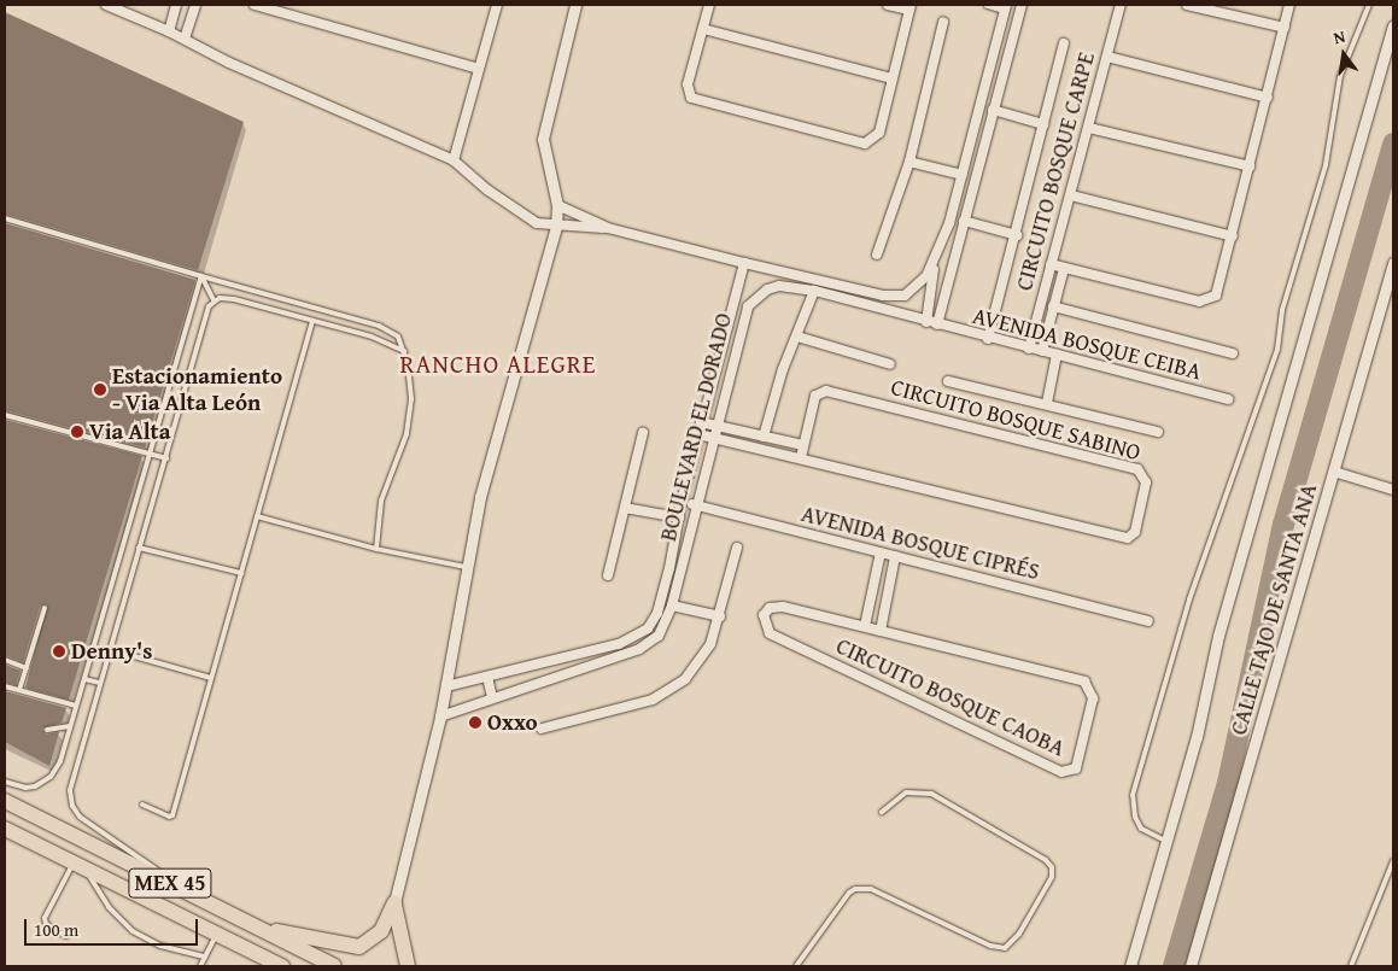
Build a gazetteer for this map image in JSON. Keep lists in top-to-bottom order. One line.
{"streets":{"highway":["MEX 45"],"street":["CIRCUITO BOSQUE CARPE","AVENIDA BOSQUE CEIBA","CIRCUITO BOSQUE SABINO","BOULEVARD EL DORADO","AVENIDA BOSQUE CIPRÉS","CALLE TAJO DE SANTA ANA","CIRCUITO BOSQUE CAOBA"]},"crossings":[["CIRCUITO BOSQUE CARPE","AVENIDA BOSQUE CEIBA"],["AVENIDA BOSQUE CEIBA","BOULEVARD EL DORADO"],["CIRCUITO BOSQUE SABINO","BOULEVARD EL DORADO"],["BOULEVARD EL DORADO","AVENIDA BOSQUE CIPRÉS"]],"districts":["RANCHO ALEGRE"],"places":["Estacionamiento - Via Alta León","Via Alta","Denny's","Oxxo"],"scale_bar":"100 m","north":"top"}
